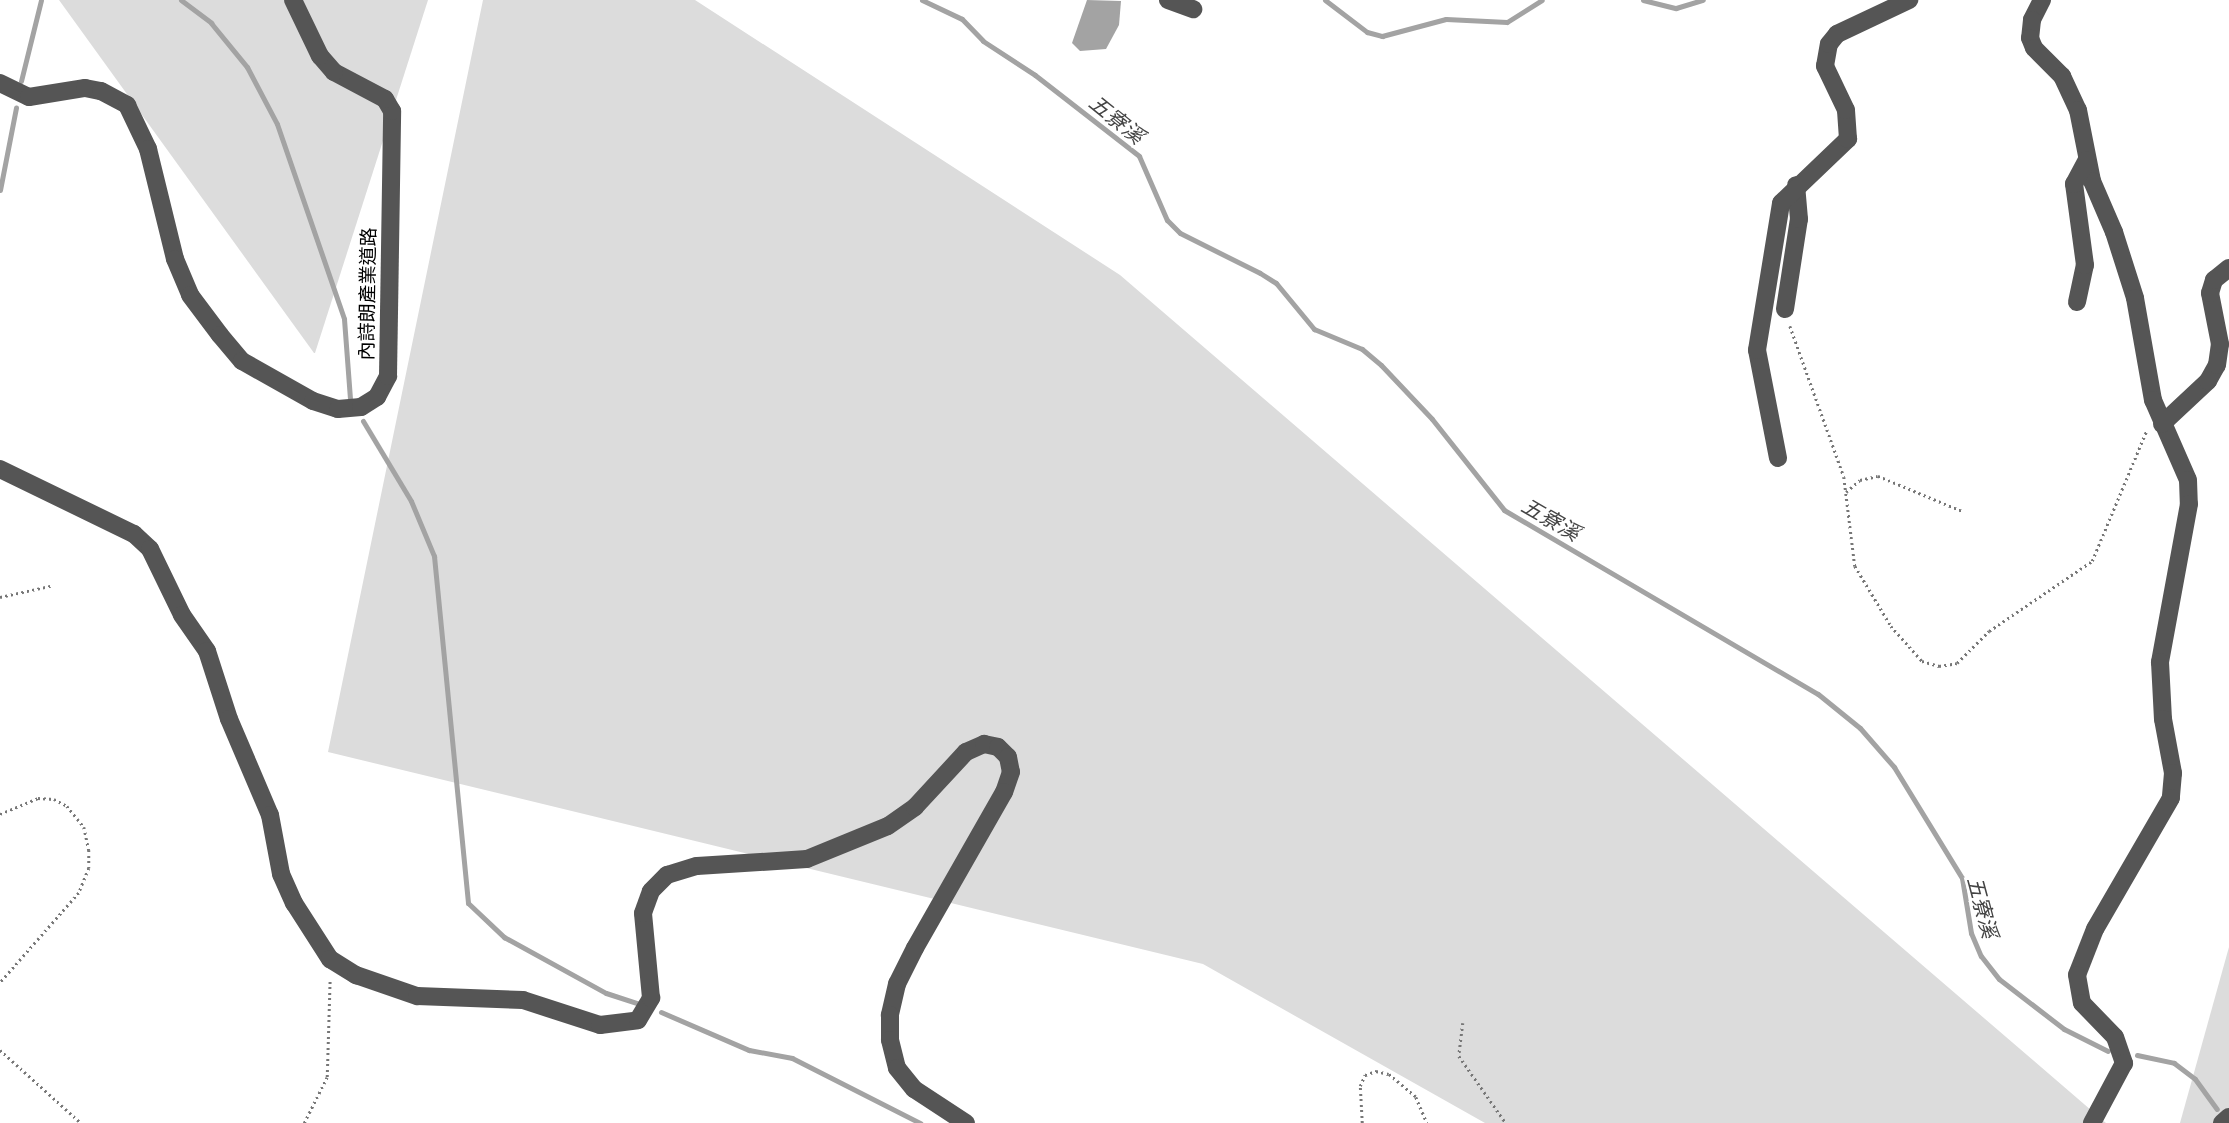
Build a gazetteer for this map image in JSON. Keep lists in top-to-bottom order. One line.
{"streets":{"lane":["內詩朗產業道路"]},"water":["五寮溪"]}
